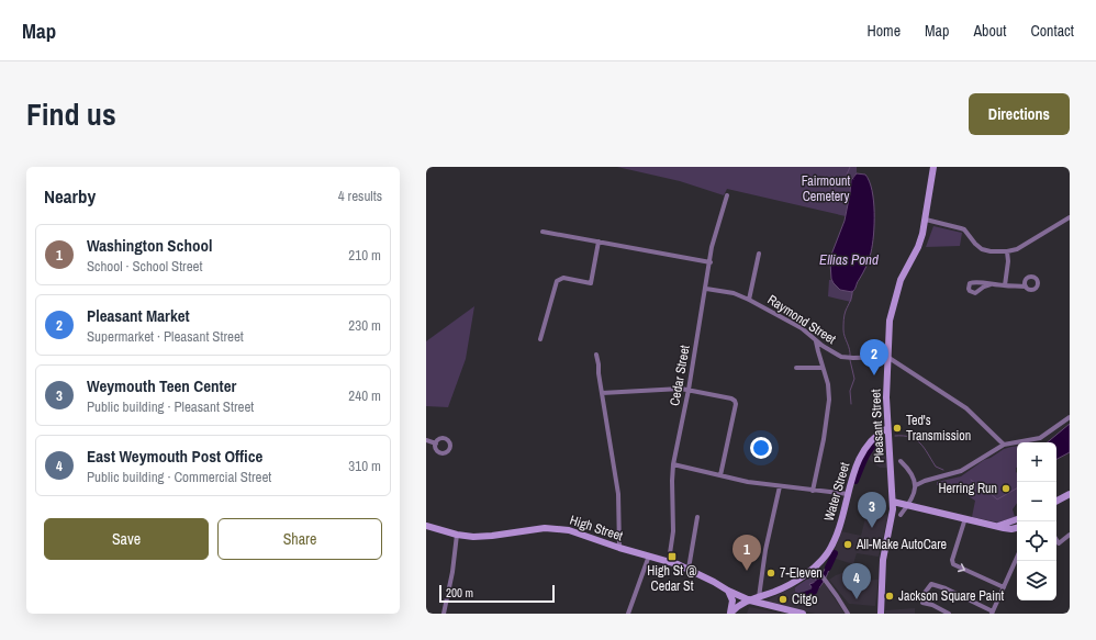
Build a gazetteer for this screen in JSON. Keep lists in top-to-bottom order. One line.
{"streets":{"main road":["Pleasant Street","Water Street","High Street"],"street":["Raymond Street","Cedar Street"]},"crossings":[["Raymond Street","Cedar Street"],["Raymond Street","Pleasant Street"],["Cedar Street","High Street"],["Pleasant Street","Water Street"],["Water Street","High Street"]],"water":["Ellias Pond"],"parks":["Fairmount Cemetery"],"places":{"other":["Ted's Transmission","Herring Run","All-Make AutoCare","7-Eleven","Jackson Square Paint","Citgo"],"transit":["High St @ Cedar St"]},"scale_bar":"200 m","page":{"header":"Map","nav":["Home","Map","About","Contact"],"title":"Find us","buttons":["Directions",["Save","Share"]],"heading":["Nearby","4 results"],"list":[{"mark":"1","name":"Washington School","note":"School · School Street","value":"210 m"},{"mark":"2","name":"Pleasant Market","note":"Supermarket · Pleasant Street","value":"230 m"},{"mark":"3","name":"Weymouth Teen Center","note":"Public building · Pleasant Street","value":"240 m"},{"mark":"4","name":"East Weymouth Post Office","note":"Public building · Commercial Street","value":"310 m"}],"pins":["2","3","1","4"],"map_buttons":["+","−"],"scale":"200 m"}}
